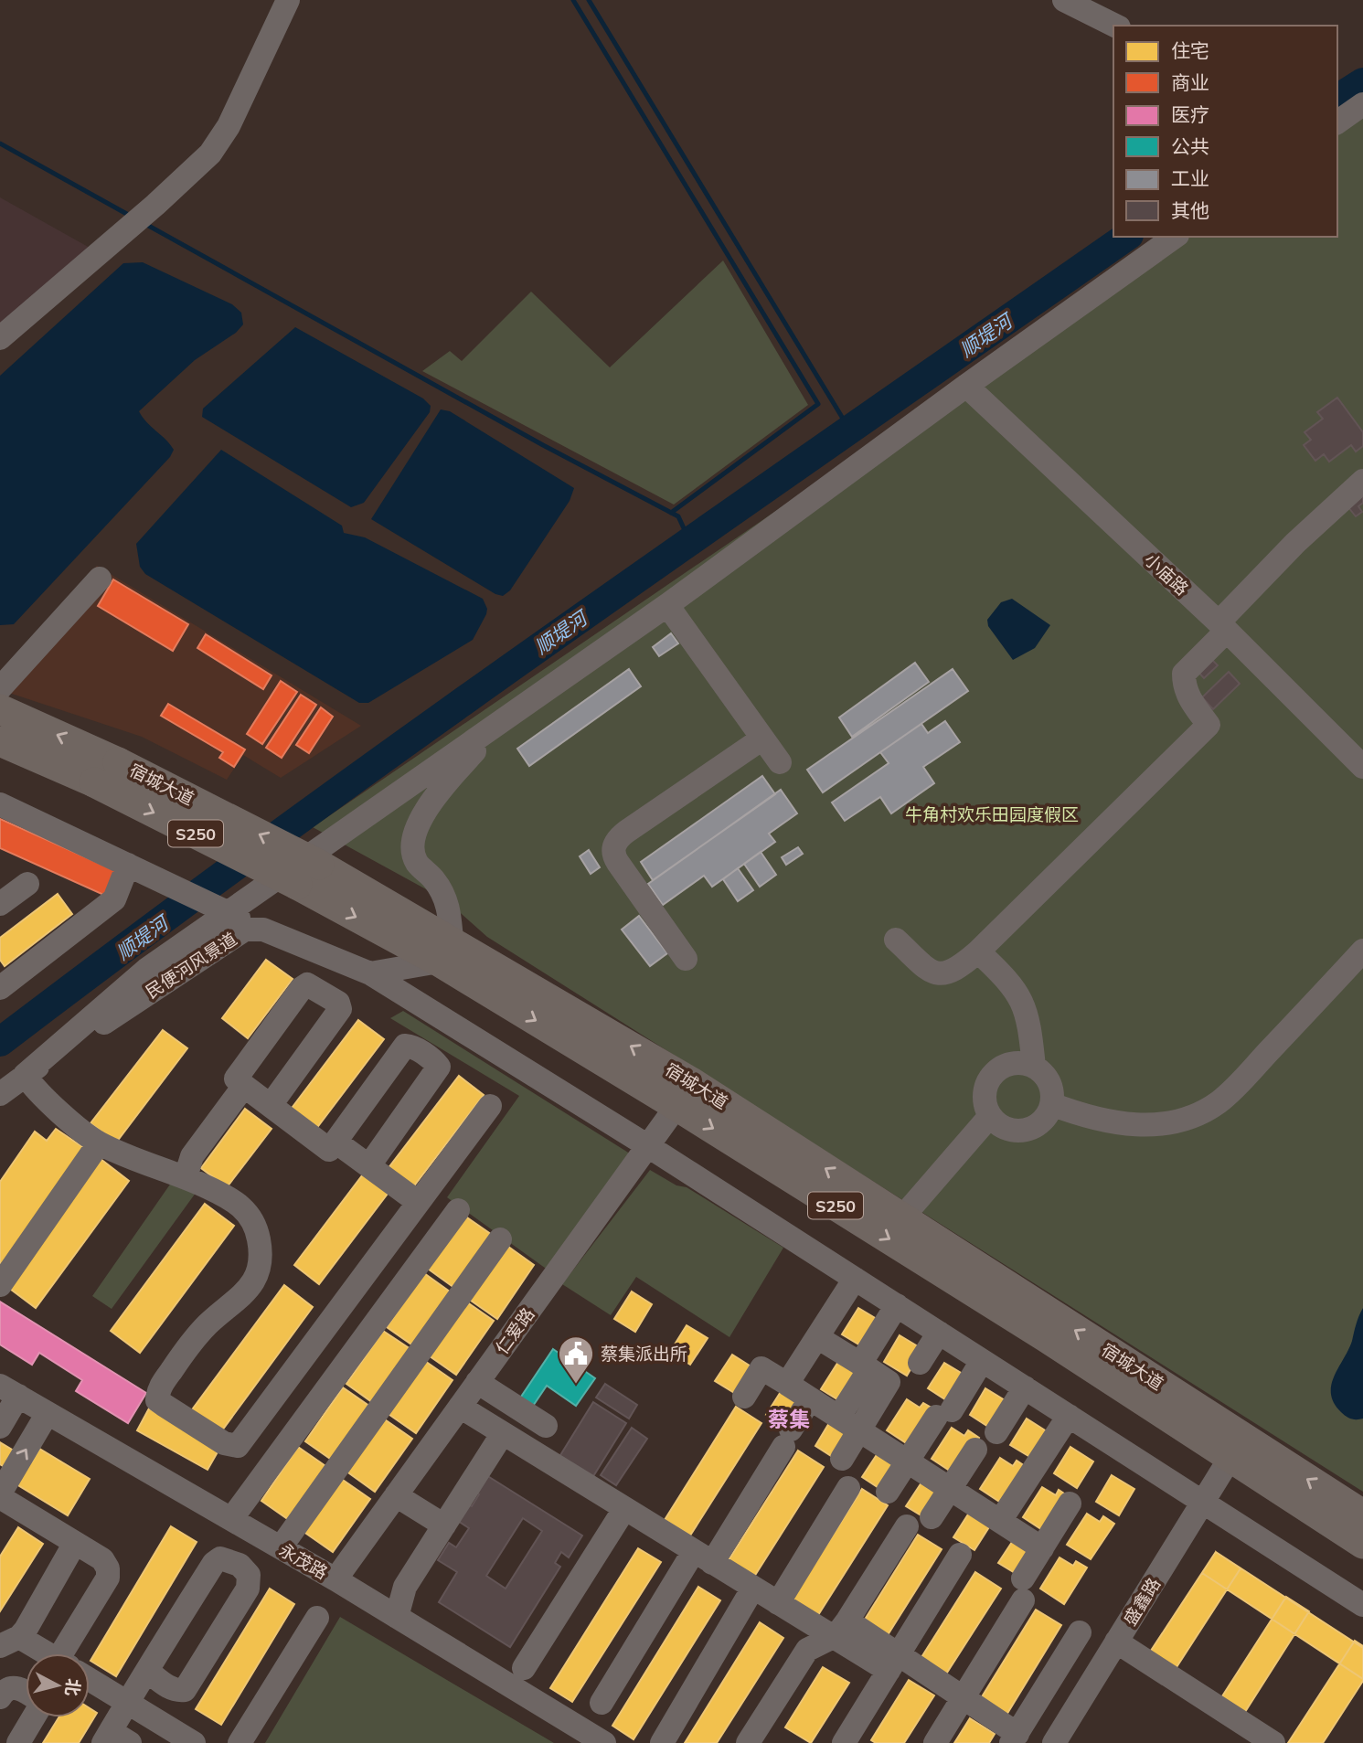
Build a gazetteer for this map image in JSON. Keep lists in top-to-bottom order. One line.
{"streets":{"main road":["宿城大道","S250"],"street":["小庙路","民便河风景道","仁爱路","永茂路","盛鑫路"]},"crossings":[["宿城大道","仁爱路"],["宿城大道","盛鑫路"],["仁爱路","永茂路"]],"districts":["蔡集"],"water":["顺堤河"],"parks":["牛角村欢乐田园度假区"],"places":{"public building":["蔡集派出所"]},"legend":["住宅","商业","医疗","公共","工业","其他"],"north":"right"}
